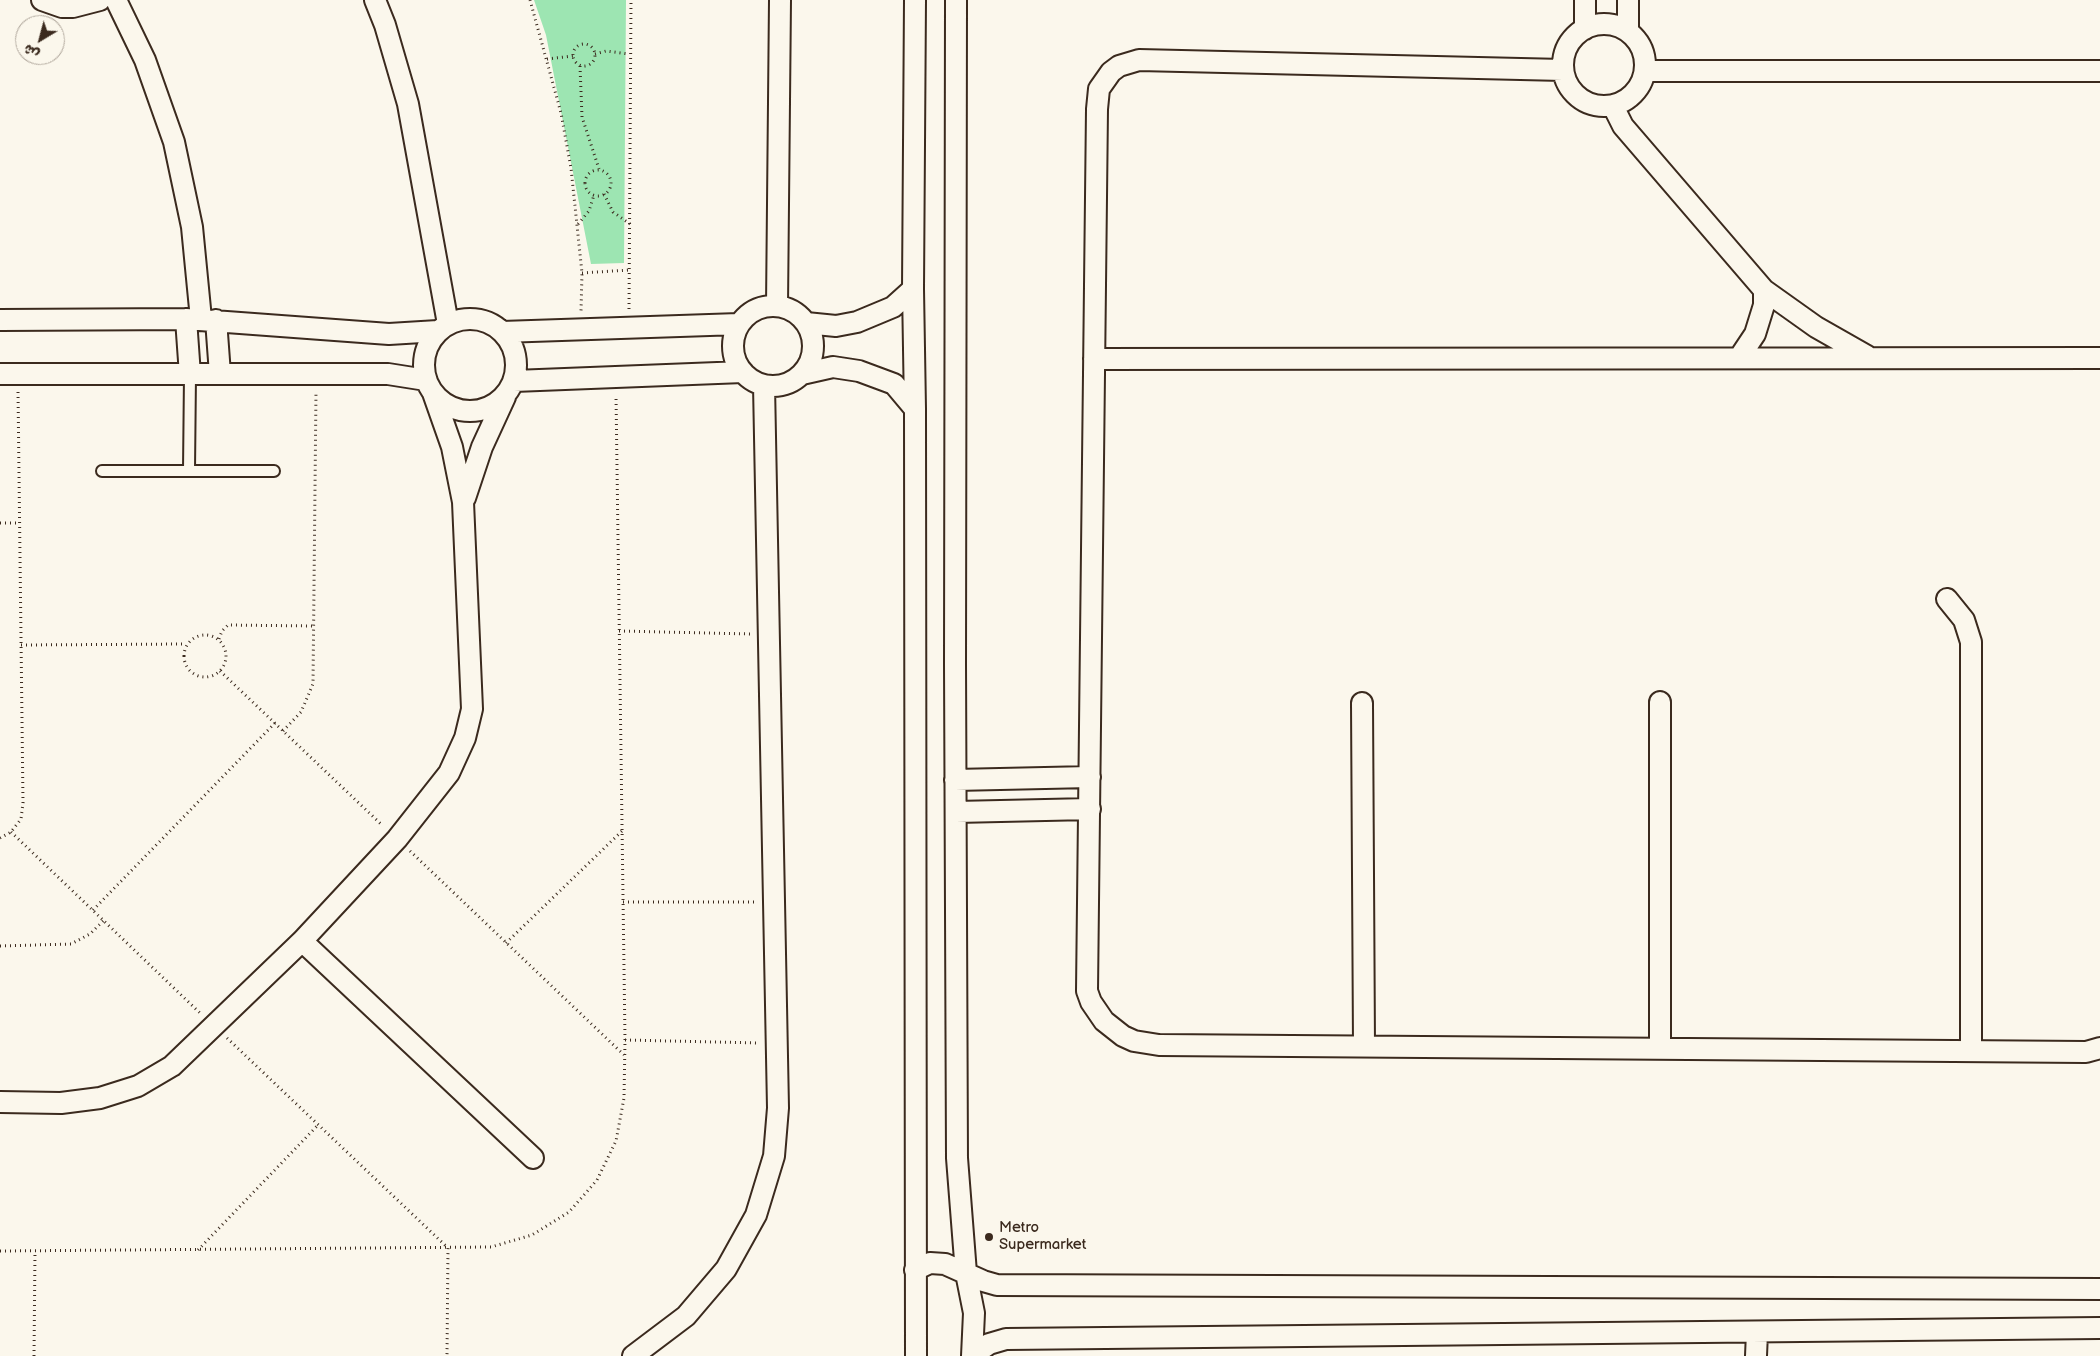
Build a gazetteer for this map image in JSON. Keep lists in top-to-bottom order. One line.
{"places":["Metro Supermarket"],"north":"bottom left"}
